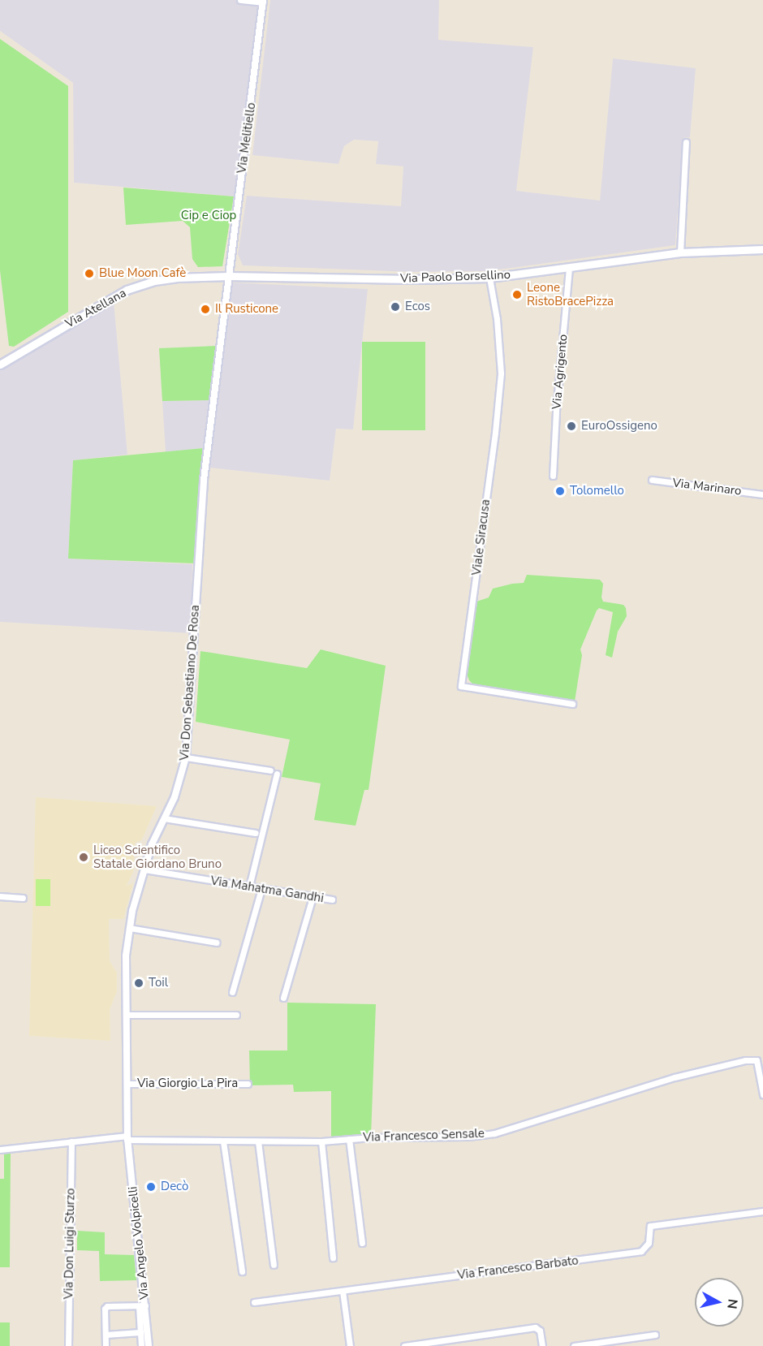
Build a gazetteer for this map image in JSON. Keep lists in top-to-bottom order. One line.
{"streets":{"main road":["Via Paolo Borsellino","Via Atellana"],"street":["Via Melitiello","Via Agrigento","Via Marinaro","Viale Siracusa","Via Don Sebastiano De Rosa","Via Mahatma Gandhi","Via Giorgio La Pira","Via Francesco Sensale","Via Angelo Volpicelli","Via Don Luigi Sturzo","Via Francesco Barbato"]},"crossings":[["Via Melitiello","Via Paolo Borsellino"],["Via Melitiello","Via Atellana"],["Via Melitiello","Via Don Sebastiano De Rosa"],["Via Paolo Borsellino","Via Atellana"],["Via Paolo Borsellino","Via Agrigento"],["Via Paolo Borsellino","Viale Siracusa"],["Via Paolo Borsellino","Via Don Sebastiano De Rosa"],["Via Atellana","Via Don Sebastiano De Rosa"],["Via Don Sebastiano De Rosa","Via Mahatma Gandhi"],["Via Don Sebastiano De Rosa","Via Giorgio La Pira"],["Via Don Sebastiano De Rosa","Via Francesco Sensale"],["Via Don Sebastiano De Rosa","Via Angelo Volpicelli"],["Via Francesco Sensale","Via Angelo Volpicelli"],["Via Francesco Sensale","Via Don Luigi Sturzo"]],"parks":["Cip e Ciop"],"places":["Blue Moon Cafè","Leone RistoBracePizza","Ecos","Il Rusticone","EuroOssigeno","Tolomello","Liceo Scientifico Statale Giordano Bruno","Toil","Decò"],"north":"right"}
